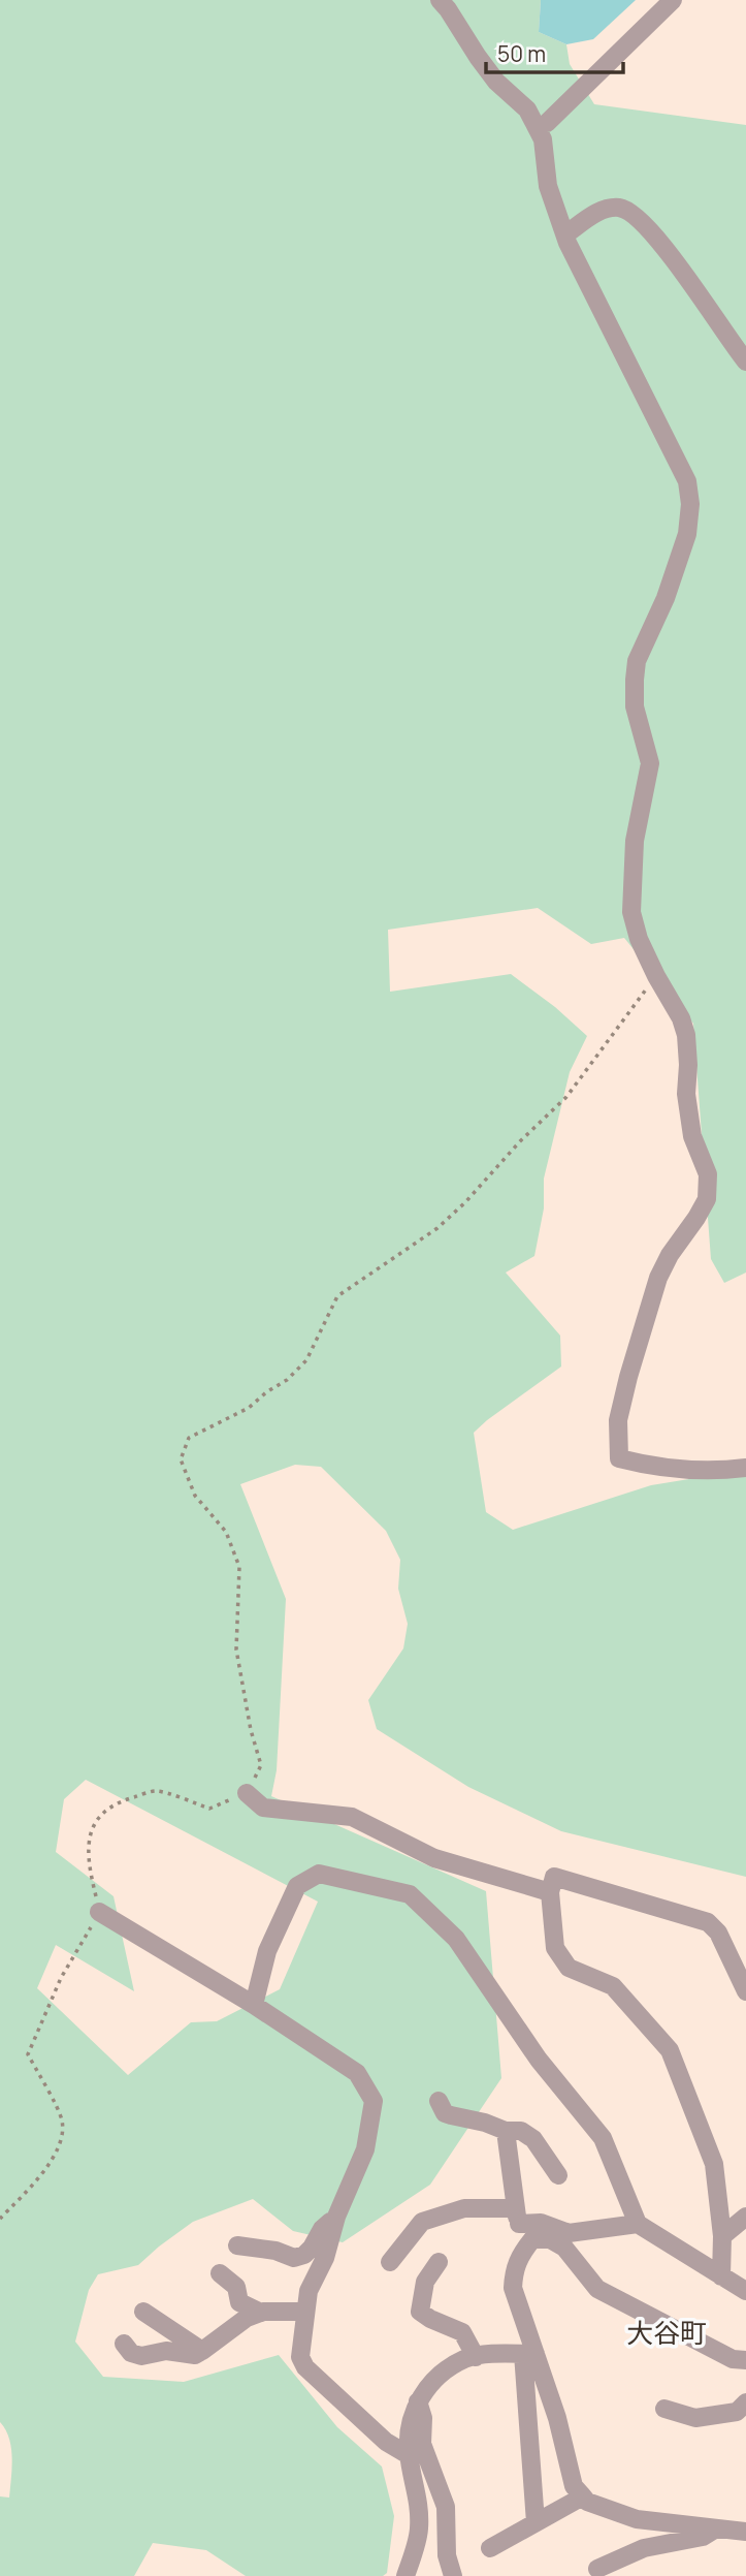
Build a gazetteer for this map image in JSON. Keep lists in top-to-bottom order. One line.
{"districts":["大谷町"],"scale_bar":"50 m"}
